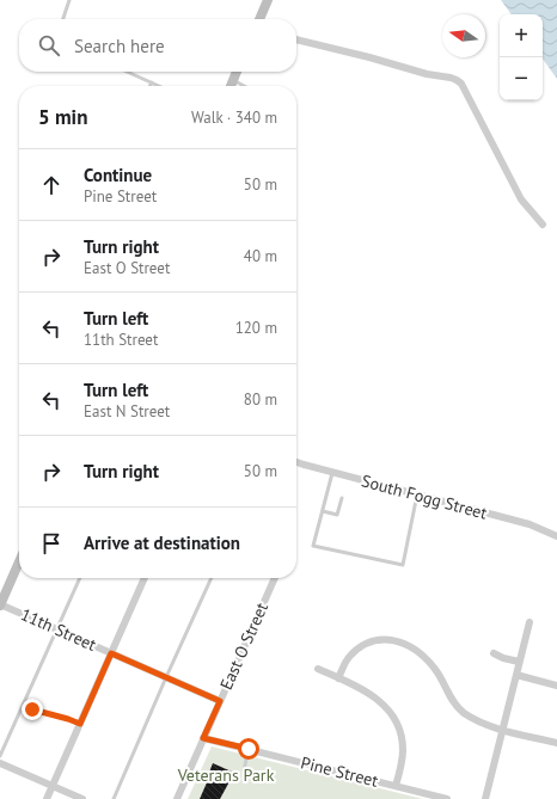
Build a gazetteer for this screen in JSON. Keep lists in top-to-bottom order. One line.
{"streets":{"street":["South Fogg Street","11th Street","East O Street","Pine Street"]},"crossings":[["11th Street","East O Street"],["East O Street","Pine Street"]],"parks":["Veterans Park"],"north":"left","page":{"map_buttons":["+","−"],"search":"Search here","heading":["5 min","Walk · 340 m"],"list":[["Continue","Pine Street","50 m"],["Turn right","East O Street","40 m"],["Turn left","11th Street","120 m"],["Turn left","East N Street","80 m"],["Turn right","50 m"],"Arrive at destination"]}}
